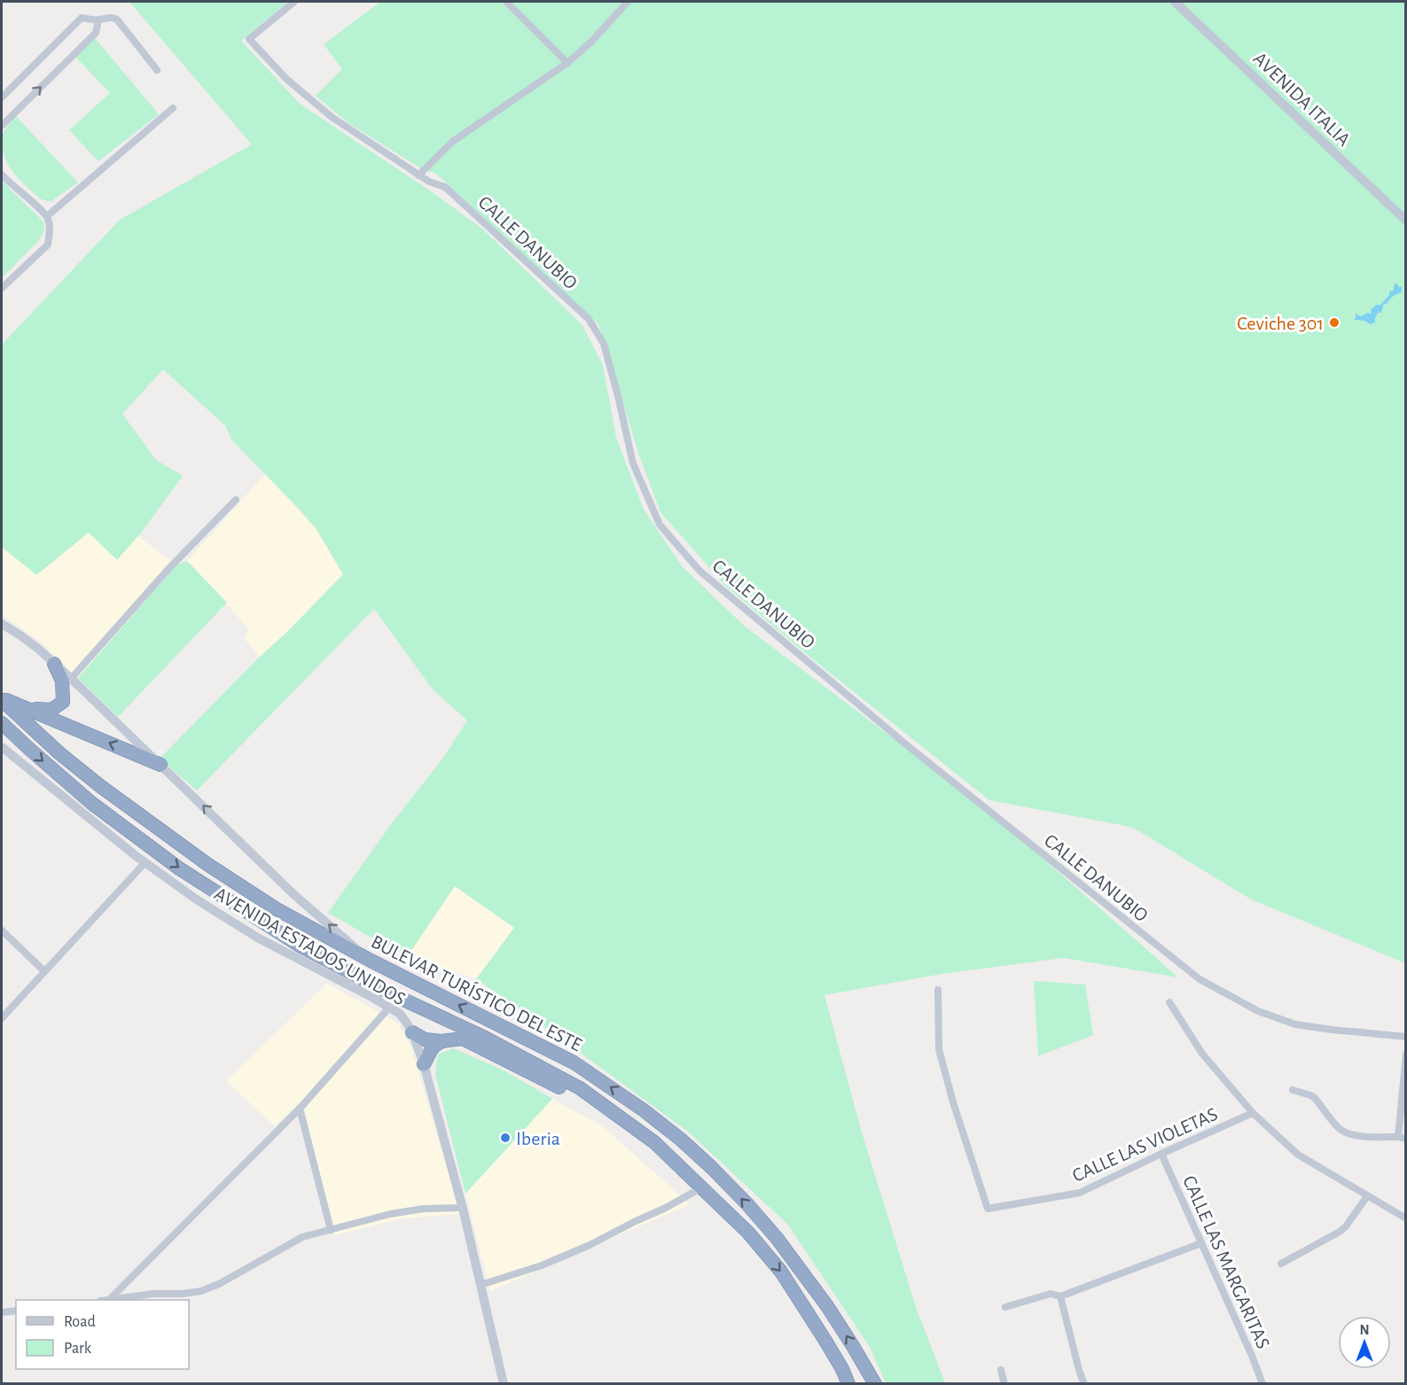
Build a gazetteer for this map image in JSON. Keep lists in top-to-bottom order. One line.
{"streets":{"highway":["BULEVAR TURÍSTICO DEL ESTE"],"street":["AVENIDA ITALIA","CALLE DANUBIO","AVENIDA ESTADOS UNIDOS","CALLE LAS VIOLETAS","CALLE LAS MARGARITAS"]},"crossings":[["AVENIDA ESTADOS UNIDOS","BULEVAR TURÍSTICO DEL ESTE"],["CALLE LAS VIOLETAS","CALLE LAS MARGARITAS"]],"places":["Ceviche 301","Iberia"],"legend":["Road","Park"],"north":"top"}
